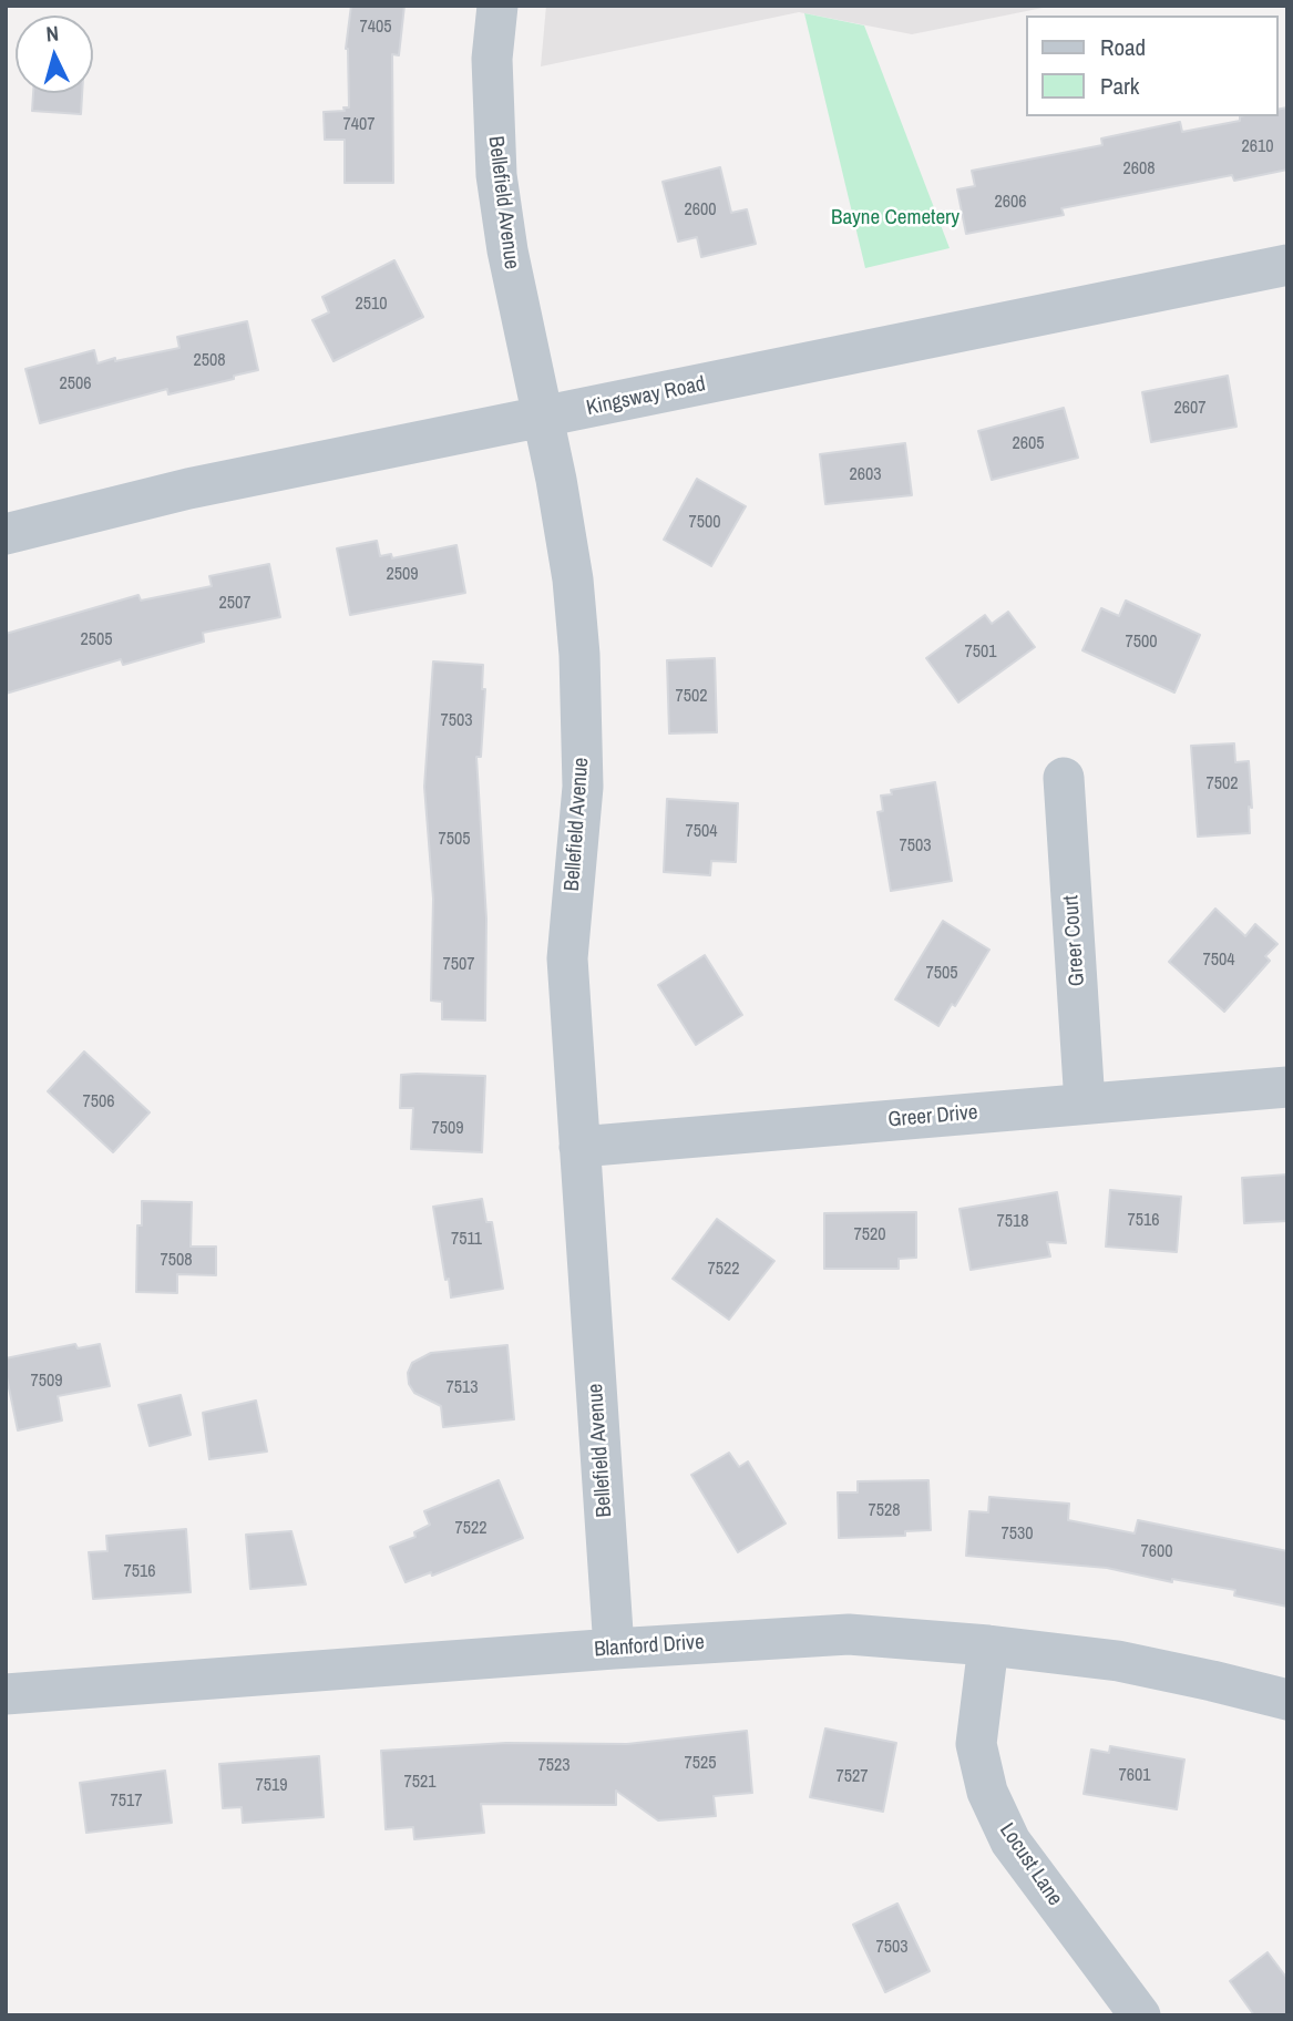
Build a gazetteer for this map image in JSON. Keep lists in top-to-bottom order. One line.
{"streets":{"street":["Bellefield Avenue","Kingsway Road","Greer Court","Greer Drive","Blanford Drive","Locust Lane"]},"crossings":[["Bellefield Avenue","Kingsway Road"],["Bellefield Avenue","Greer Drive"],["Bellefield Avenue","Blanford Drive"],["Greer Court","Greer Drive"],["Blanford Drive","Locust Lane"]],"parks":["Bayne Cemetery"],"house_numbers":["7405","7407","2610","2608","2606","2600","2510","2508","2506","2607","2605","2603","7500","2509","2507","2505","7500","7501","7502","7503","7502","7504","7505","7503","7504","7507","7505","7506","7509","7516","7518","7520","7511","7508","7522","7509","7513","7528","7522","7530","7600","7516","7525","7523","7601","7527","7521","7519","7517","7503"],"legend":["Road","Park"],"north":"top"}
